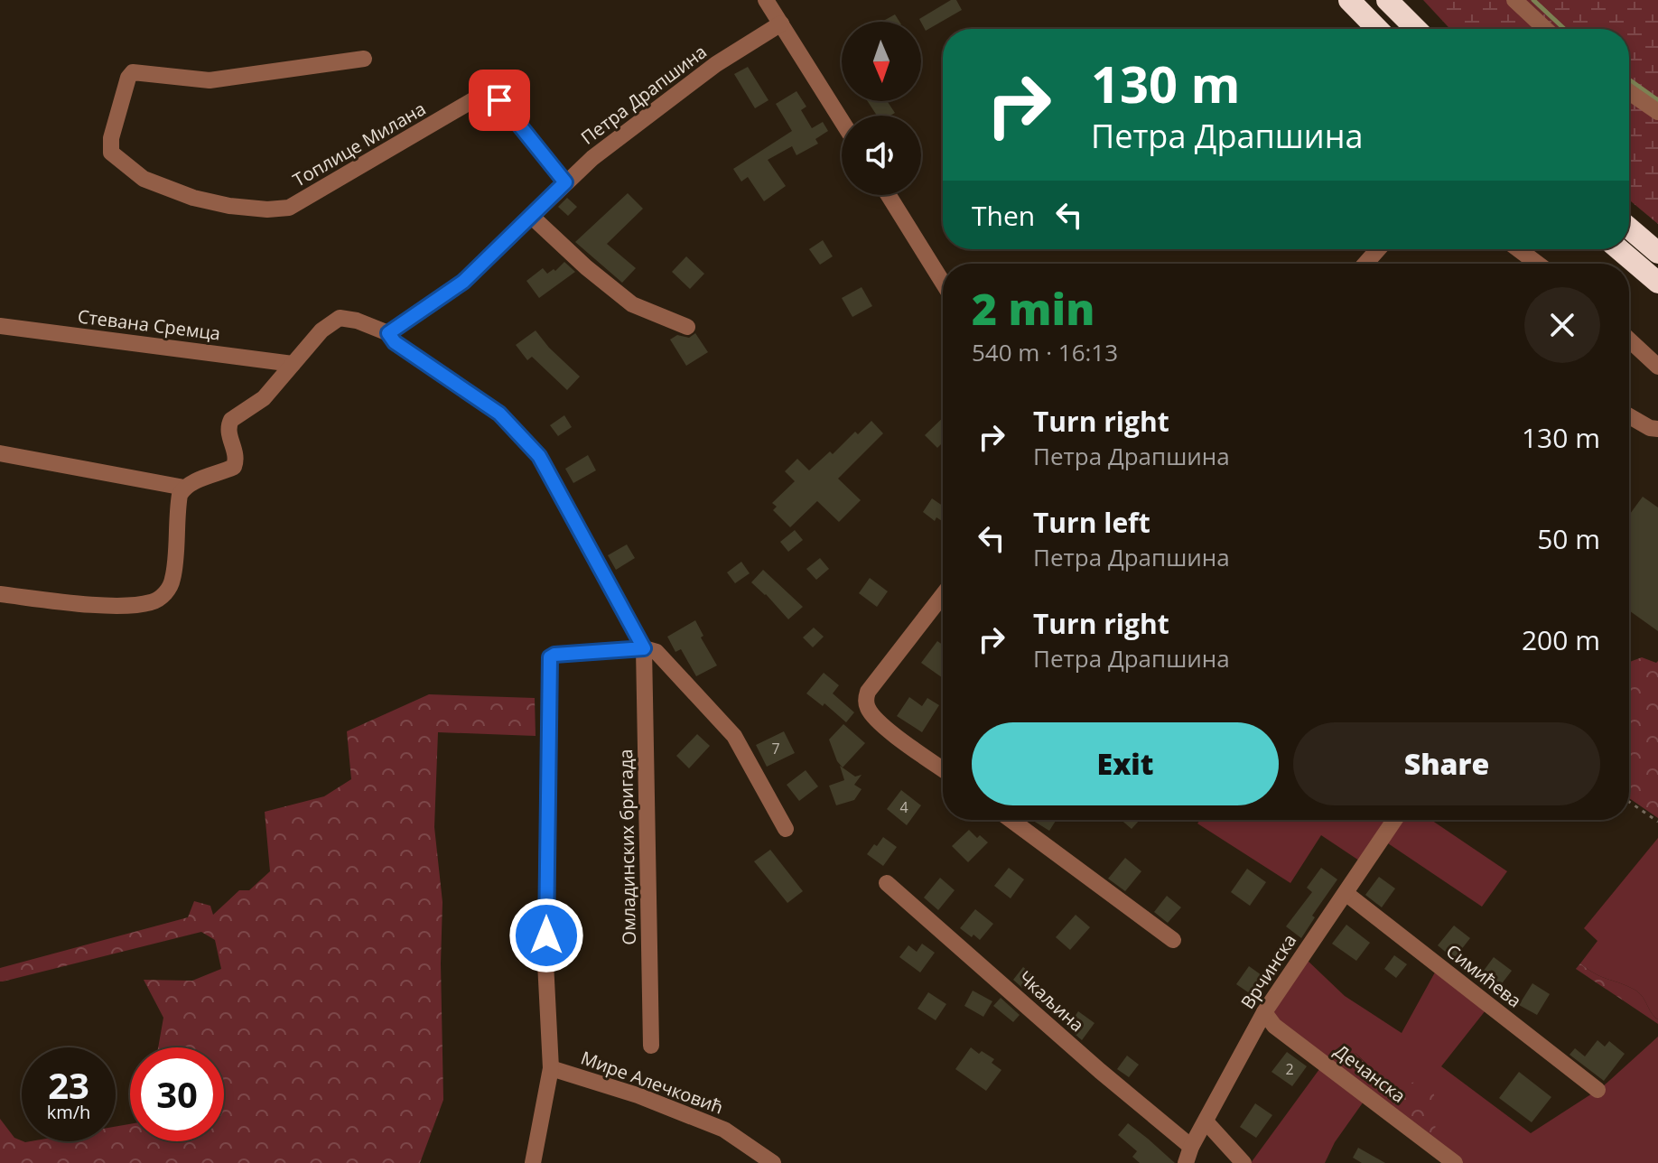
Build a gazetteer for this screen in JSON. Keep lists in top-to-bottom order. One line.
{"streets":{"street":["Петра Драпшина","Топлице Милана","Стевана Сремца","Омладинских бригада","Врчинска","Симићева","Чкаљина","Дечанска","Мире Алечковић"]},"crossings":[["Петра Драпшина","Топлице Милана"],["Врчинска","Симићева"],["Врчинска","Чкаљина"],["Врчинска","Дечанска"]],"house_numbers":["7","4","2"],"north":"bottom","page":{"turn":["130 m","Петра Драпшина"],"then":"Then","heading":["2 min","540 m · 16:13"],"list":[{"name":"Turn right","note":"Петра Драпшина","value":"130 m"},{"name":"Turn left","note":"Петра Драпшина","value":"50 m"},{"name":"Turn right","note":"Петра Драпшина","value":"200 m"}],"buttons":["Exit","Share"],"speed":"23 km/h","limit":"30"}}
